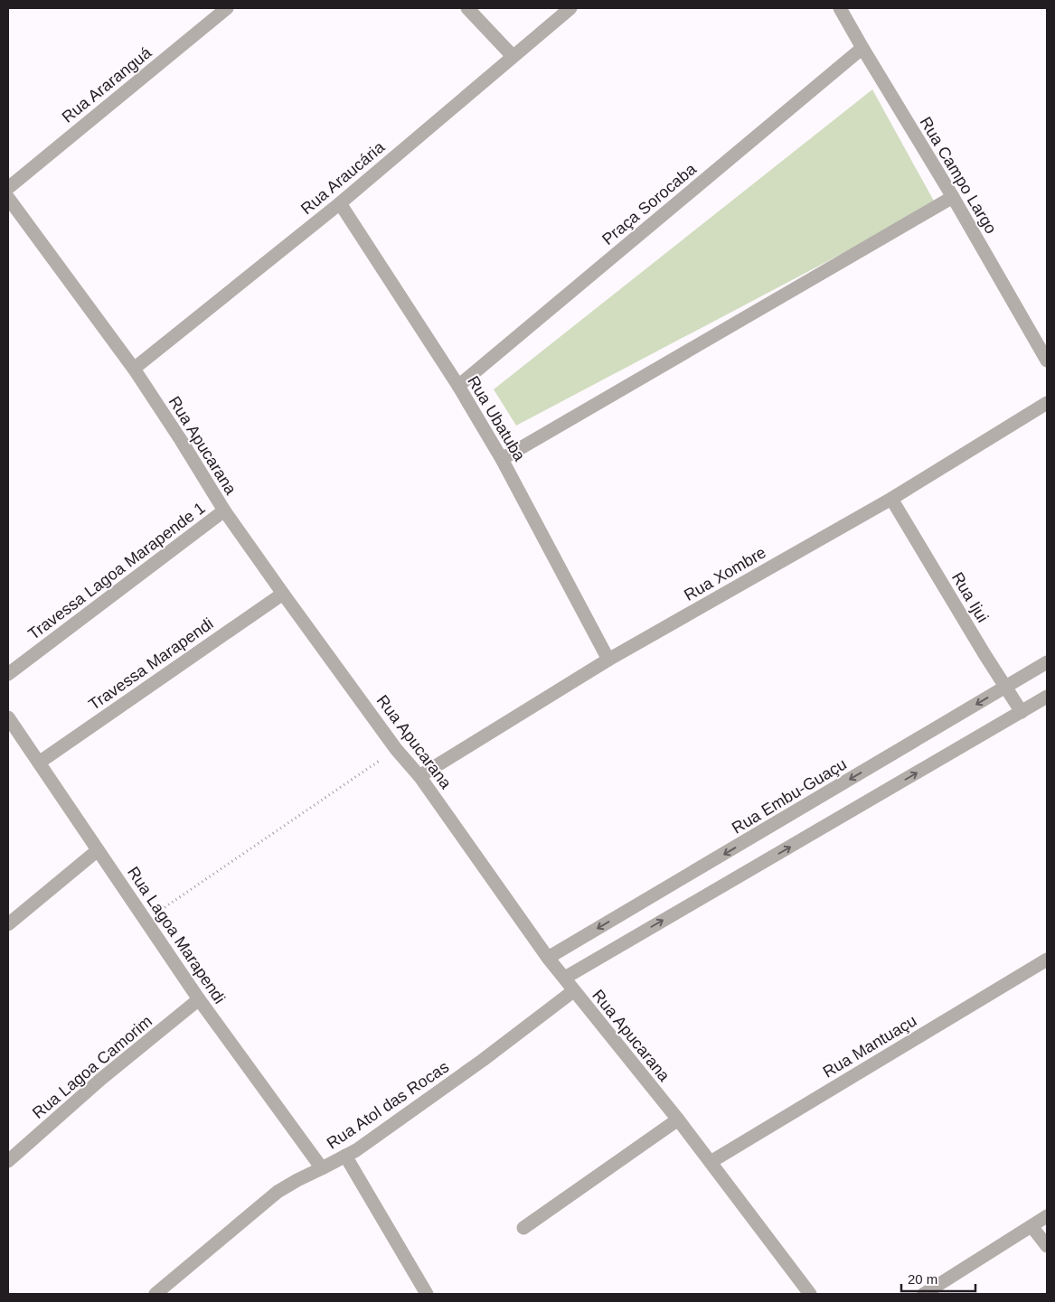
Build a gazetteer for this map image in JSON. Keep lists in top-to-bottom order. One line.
{"streets":{"street":["Rua Araranguá","Rua Campo Largo","Rua Araucária","Praça Sorocaba","Rua Ubatuba","Rua Apucarana","Travessa Lagoa Marapende 1","Rua Xombre","Rua Ijui","Travessa Marapendi","Rua Embu-Guaçu","Rua Lagoa Marapendi","Rua Mantuaçu","Rua Lagoa Camorim","Rua Atol das Rocas"]},"crossings":[["Rua Campo Largo","Praça Sorocaba"],["Rua Araucária","Rua Ubatuba"],["Rua Araucária","Rua Apucarana"],["Praça Sorocaba","Rua Ubatuba"],["Rua Ubatuba","Rua Xombre"],["Rua Apucarana","Travessa Lagoa Marapende 1"],["Rua Apucarana","Rua Xombre"],["Rua Apucarana","Travessa Marapendi"],["Rua Apucarana","Rua Embu-Guaçu"],["Rua Apucarana","Rua Mantuaçu"],["Rua Apucarana","Rua Atol das Rocas"],["Rua Xombre","Rua Ijui"],["Rua Ijui","Rua Embu-Guaçu"],["Travessa Marapendi","Rua Lagoa Marapendi"],["Rua Lagoa Marapendi","Rua Lagoa Camorim"],["Rua Lagoa Marapendi","Rua Atol das Rocas"]],"scale_bar":"20 m"}
